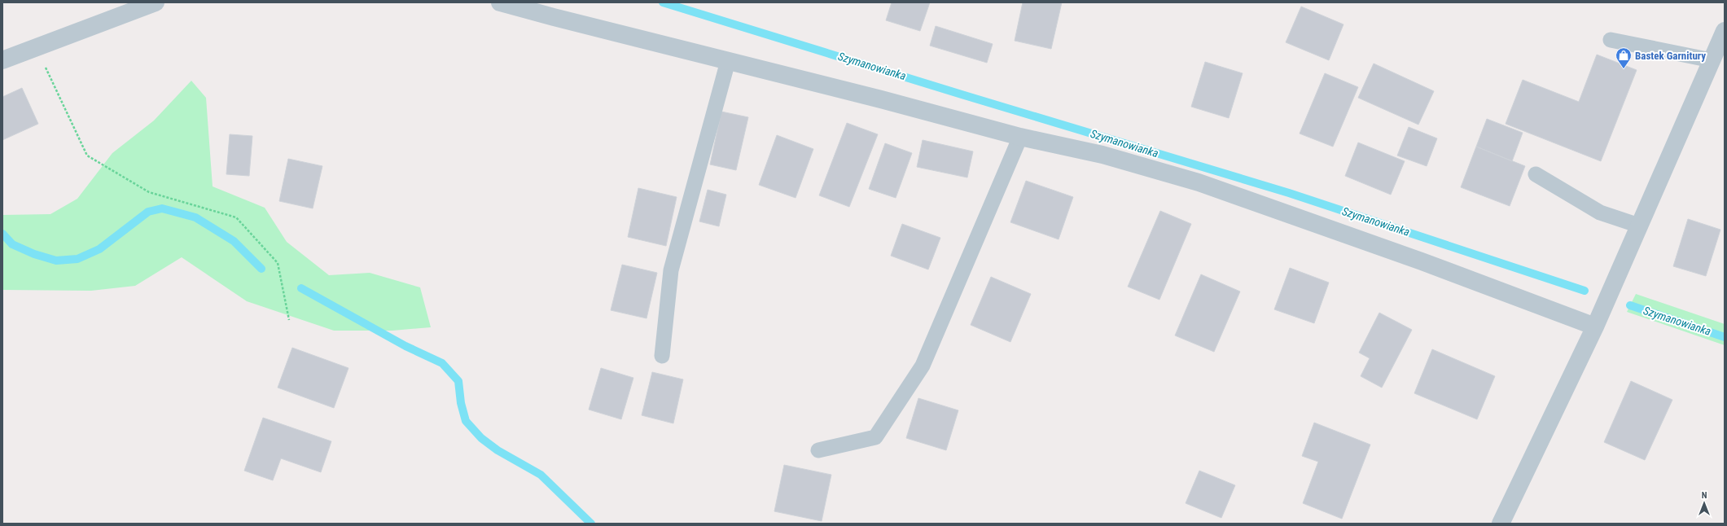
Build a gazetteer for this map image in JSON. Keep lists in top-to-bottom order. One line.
{"water":["Szymanowianka"],"places":{"shop":["Bastek Garnitury"]},"north":"top"}
